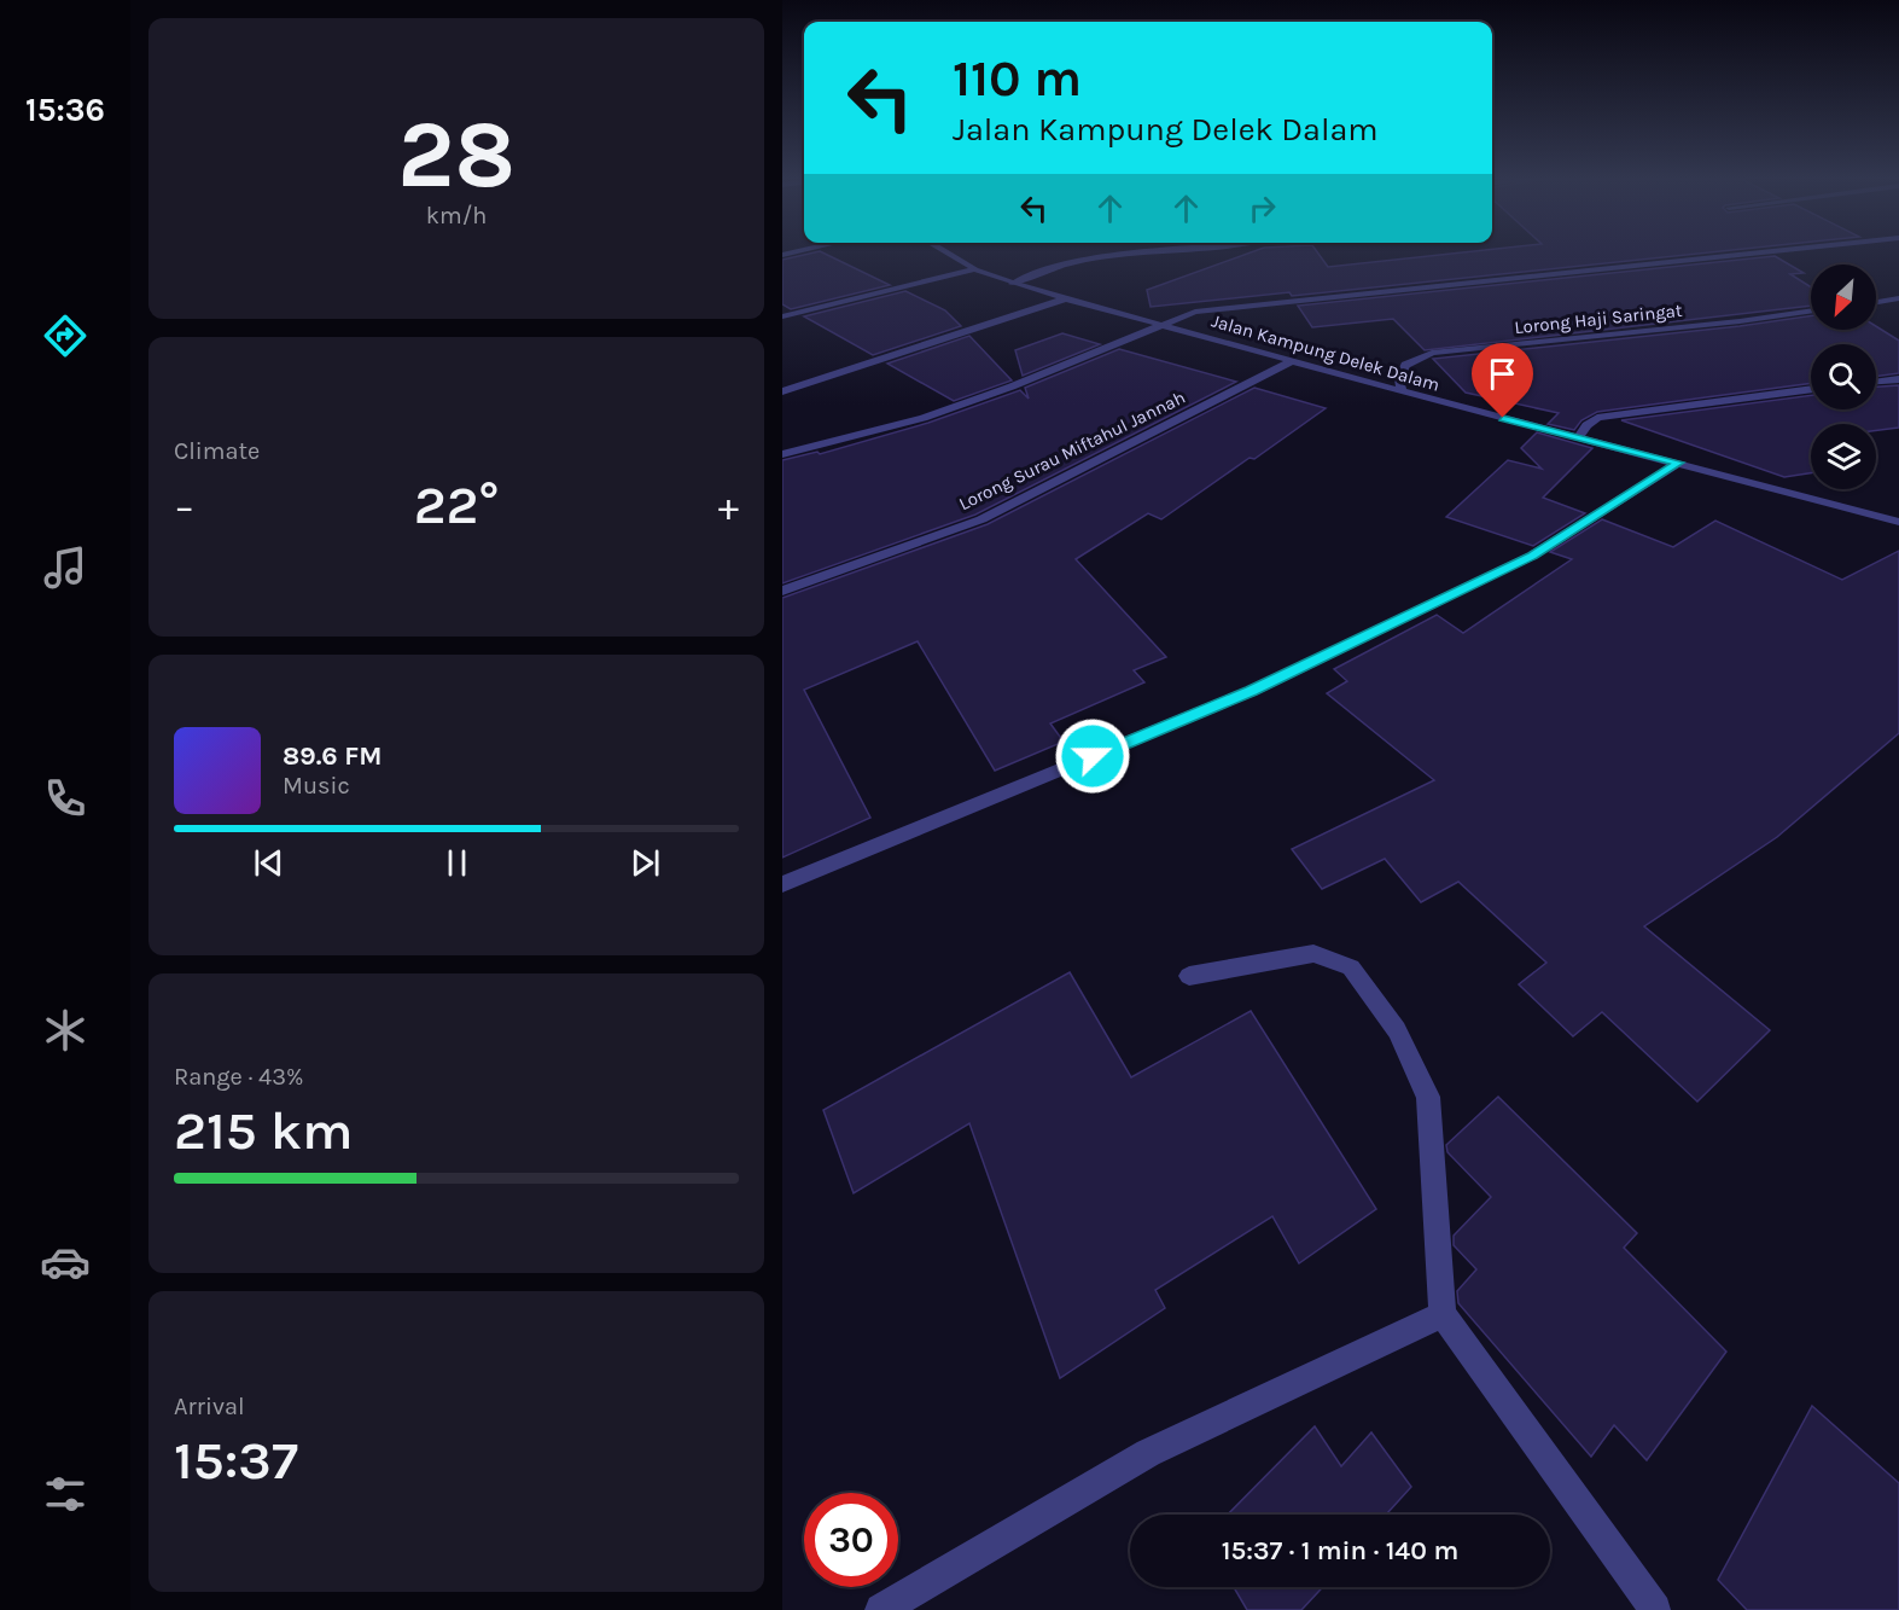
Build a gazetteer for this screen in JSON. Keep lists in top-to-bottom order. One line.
{"streets":{"street":["Lorong Haji Saringat","Jalan Kampung Delek Dalam","Lorong Surau Miftahul Jannah"]},"crossings":[["Lorong Haji Saringat","Jalan Kampung Delek Dalam"],["Jalan Kampung Delek Dalam","Lorong Surau Miftahul Jannah"]],"north":"bottom left","page":{"tabs":"15:36","tile":[["28","km/h"],"Climate",["Range · 43%","215 km"],["Arrival","15:37"]],"turn":["110 m","Jalan Kampung Delek Dalam"],"heat":["−","22°","+"],"song":["89.6 FM","Music"],"limit":"30","trip":"15:37 · 1 min · 140 m"}}
